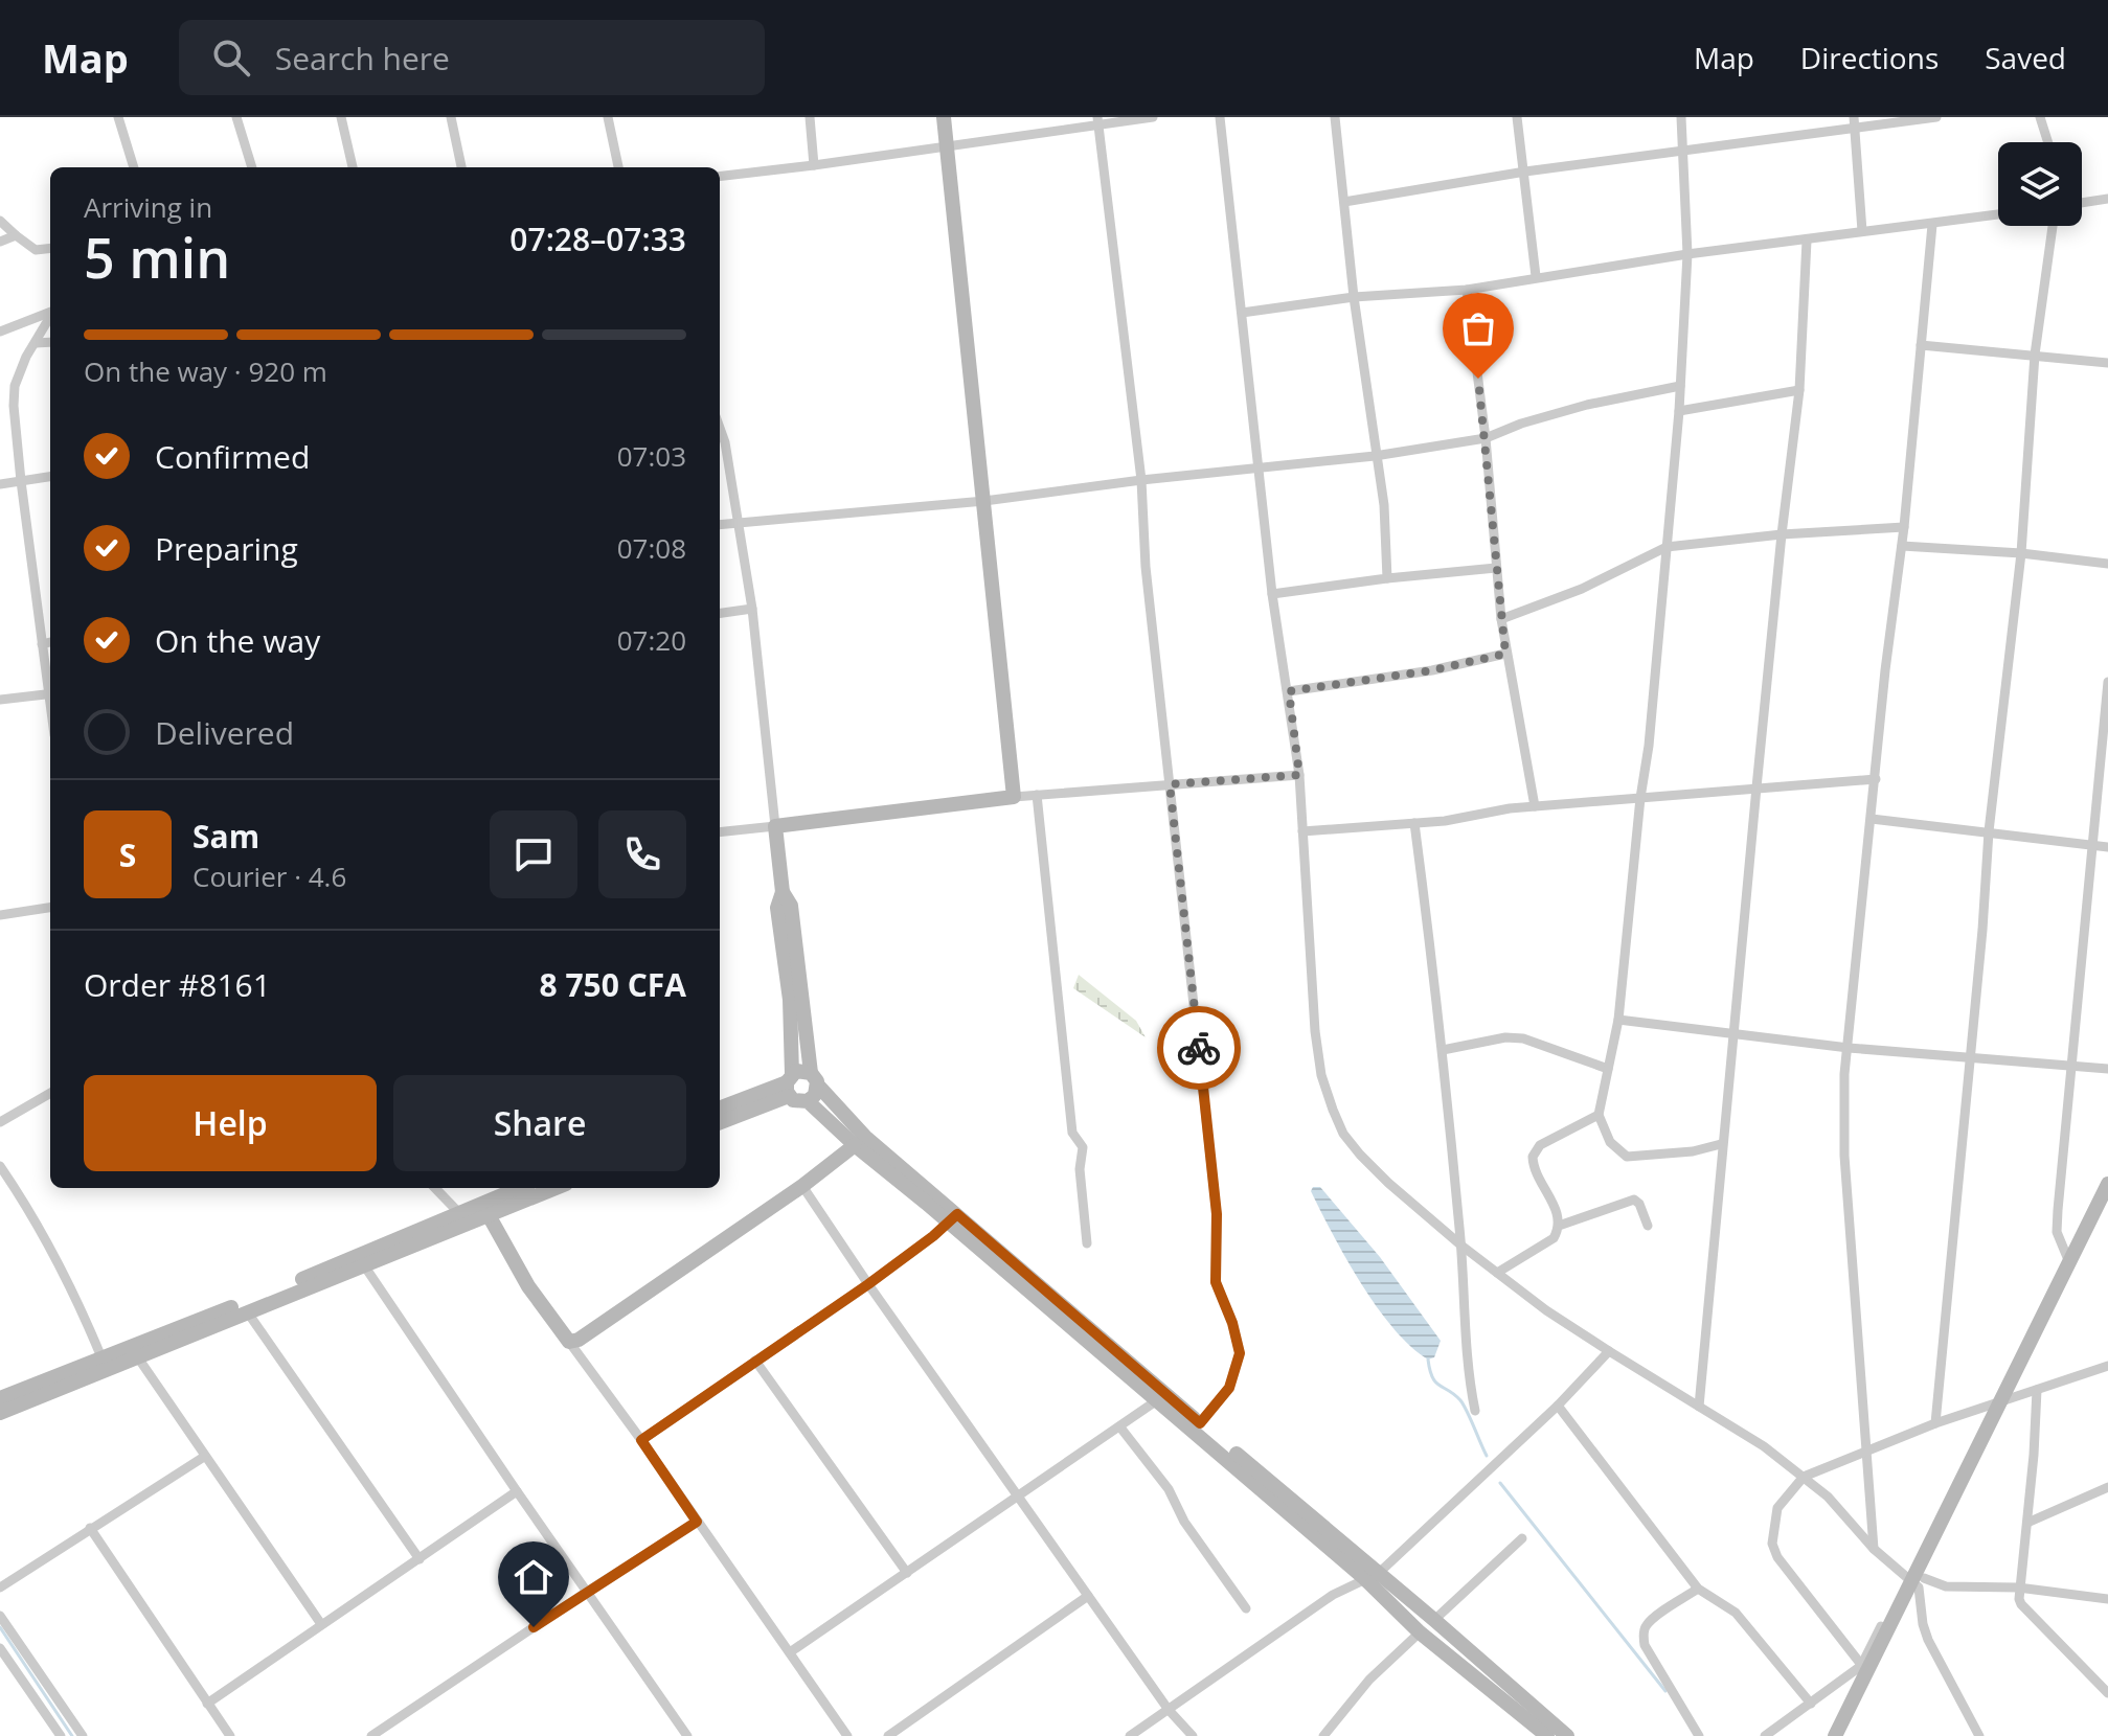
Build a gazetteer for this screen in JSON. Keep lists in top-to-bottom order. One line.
{"page":{"header":"Map","search":"Search here","nav":["Map","Directions","Saved"],"heading":["5 min","Arriving in","07:28–07:33"],"panel":["Sam","Courier · 4.6","Order #8161","8 750 CFA"],"bar":"On the way · 920 m","list":[["Confirmed","07:03"],["Preparing","07:08"],["On the way","07:20"],"Delivered"],"round":"S","buttons":["Help","Share"]}}
